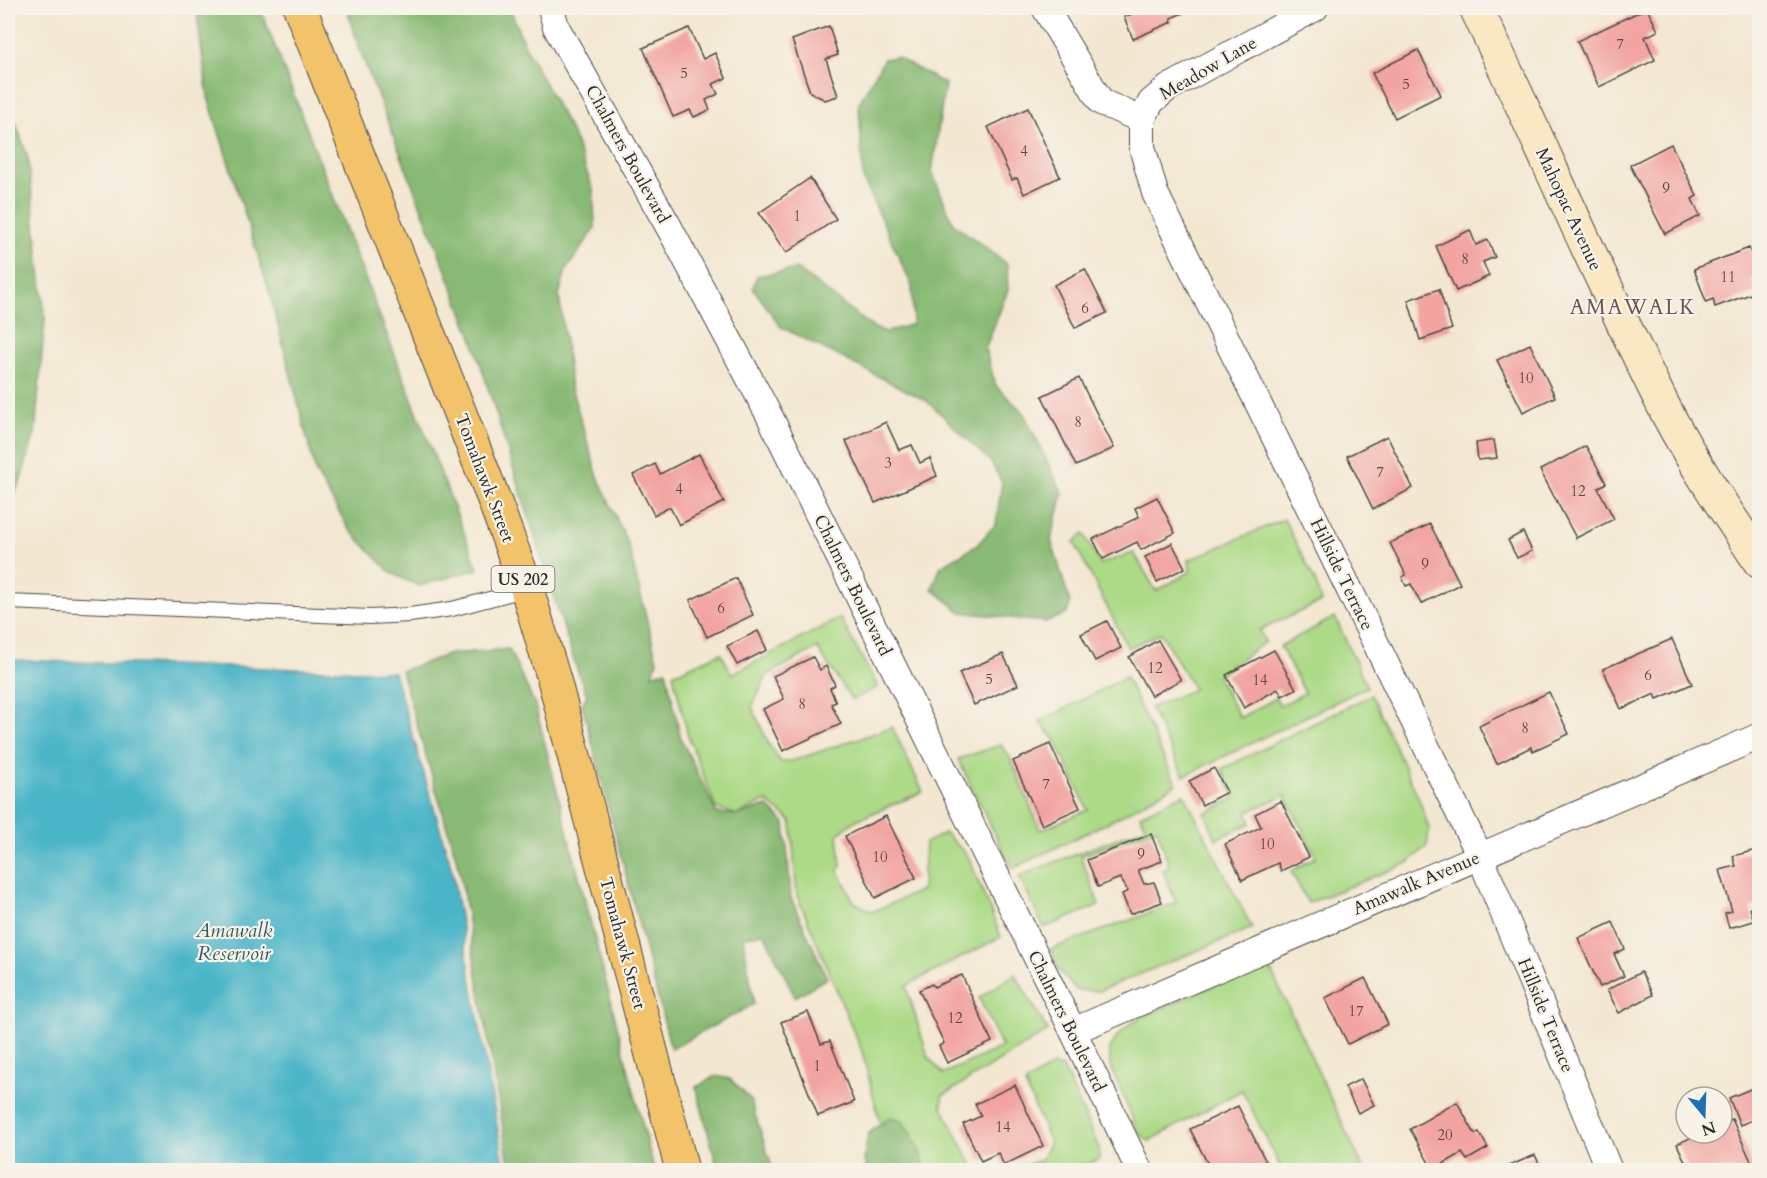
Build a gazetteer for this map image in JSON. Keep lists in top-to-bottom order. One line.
{"streets":{"main road":["Tomahawk Street","US 202"],"street":["Meadow Lane","Chalmers Boulevard","Mahopac Avenue","Hillside Terrace","Amawalk Avenue"]},"crossings":[["Meadow Lane","Hillside Terrace"],["Chalmers Boulevard","Amawalk Avenue"],["Hillside Terrace","Amawalk Avenue"]],"districts":["AMAWALK"],"water":["Amawalk Reservoir"],"house_numbers":["7","5","5","4","9","1","8","11","6","10","8","3","7","4","12","9","6","12","6","5","14","8","8","7","10","9","10","17","12","1","14","20"],"north":"bottom"}
